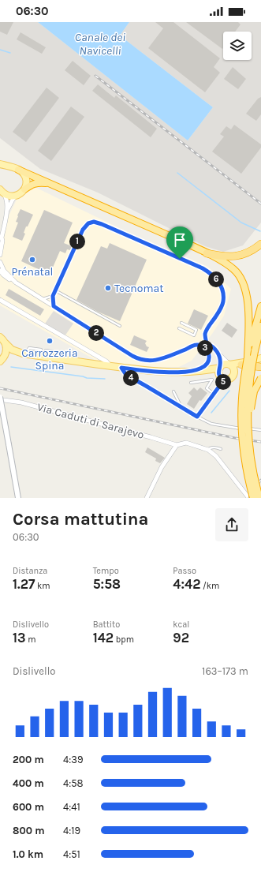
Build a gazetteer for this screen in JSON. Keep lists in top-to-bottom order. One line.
{"streets":{"street":["Via Caduti di Sarajevo"]},"water":["Canale dei Navicelli"],"places":["Prénatal","Tecnomat","Carrozzeria Spina"],"page":{"status":"06:30","pins":["1","6","2","3","4","5"],"heading":["Corsa mattutina","06:30"],"stats":[["Distanza","1.27 km"],["Tempo","5:58"],["Passo","4:42 /km"],["Dislivello","13 m"],["Battito","142 bpm"],["kcal","92"]],"chart":["Dislivello","163–173 m"],"list":[{"name":"200 m","note":"4:39"},{"name":"400 m","note":"4:58"},{"name":"600 m","note":"4:41"},{"name":"800 m","note":"4:19"},{"name":"1.0 km","note":"4:51"}]}}
